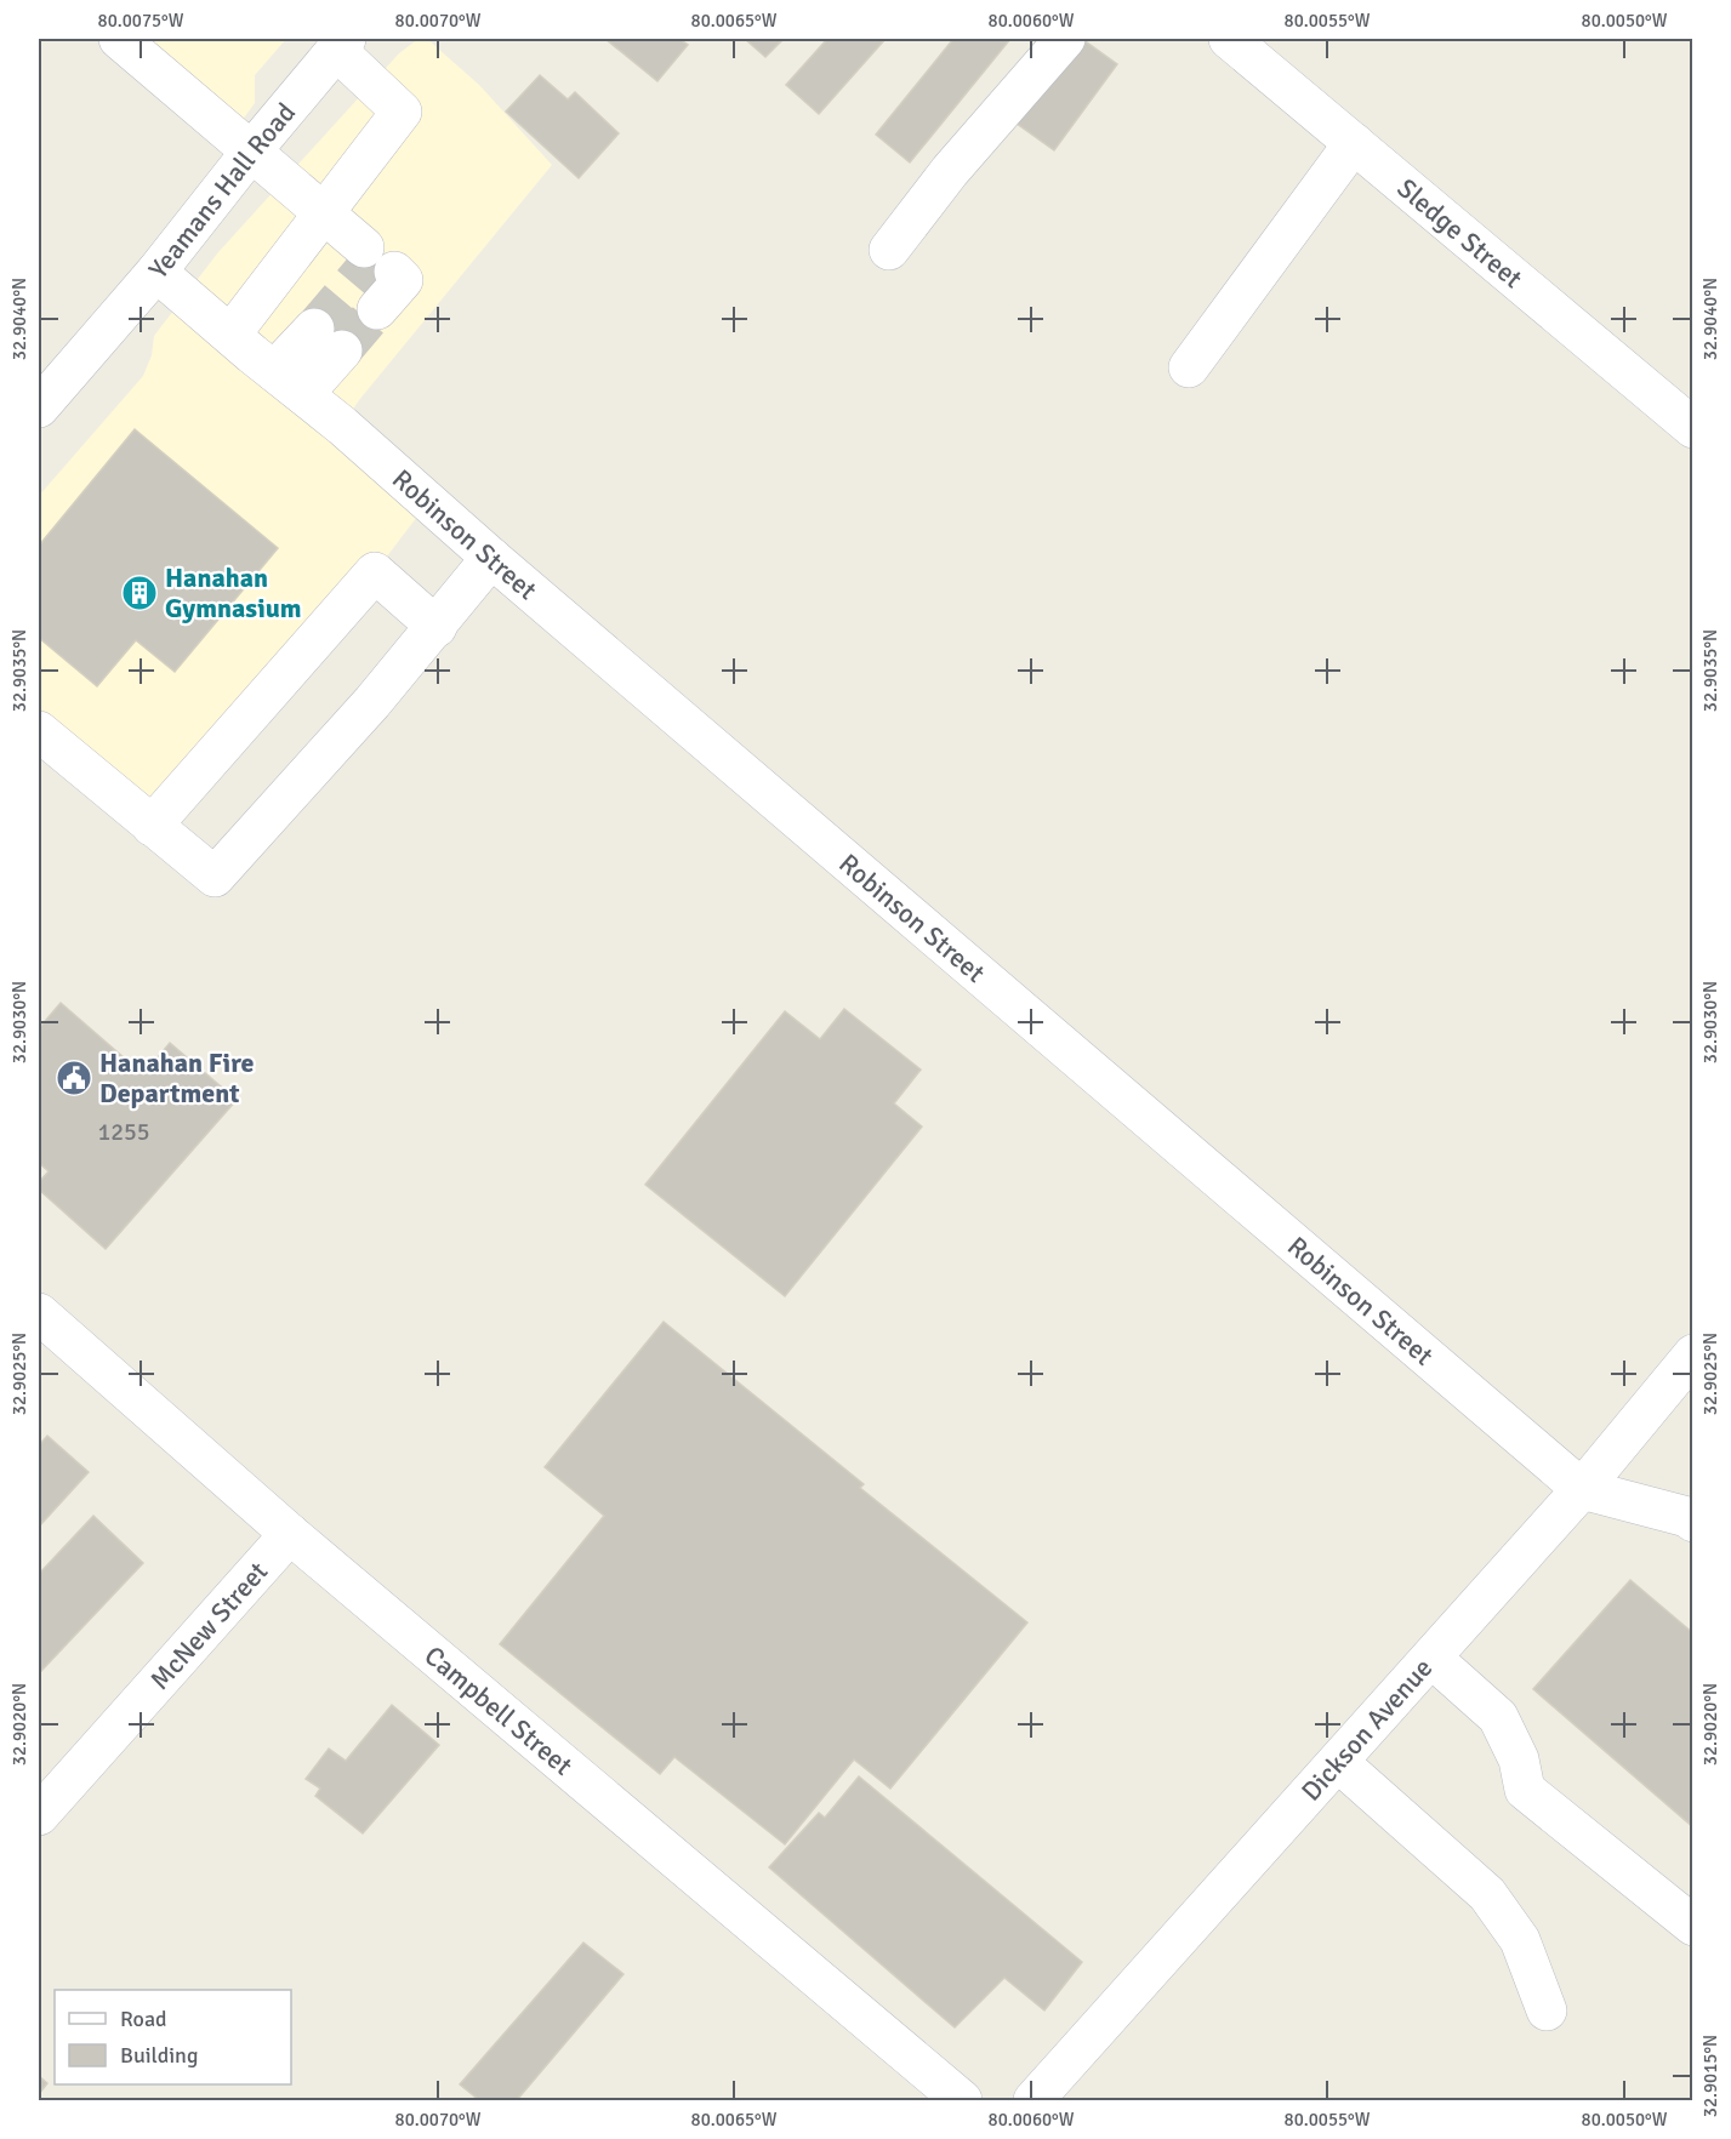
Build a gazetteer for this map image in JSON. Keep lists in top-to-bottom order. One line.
{"streets":{"street":["Yeamans Hall Road","Sledge Street","Robinson Street","McNew Street","Campbell Street","Dickson Avenue"]},"crossings":[["Yeamans Hall Road","Robinson Street"],["Robinson Street","Dickson Avenue"],["McNew Street","Campbell Street"]],"places":{"building":["Hanahan Gymnasium"],"public building":["Hanahan Fire Department"]},"house_numbers":["1255"],"legend":["Road","Building"],"coordinates":["80.0075°W","80.0070°W","80.0065°W","80.0060°W","80.0055°W","80.0050°W","32.9040°N","32.9035°N","32.9030°N","32.9025°N","32.9020°N","32.9015°N"]}
